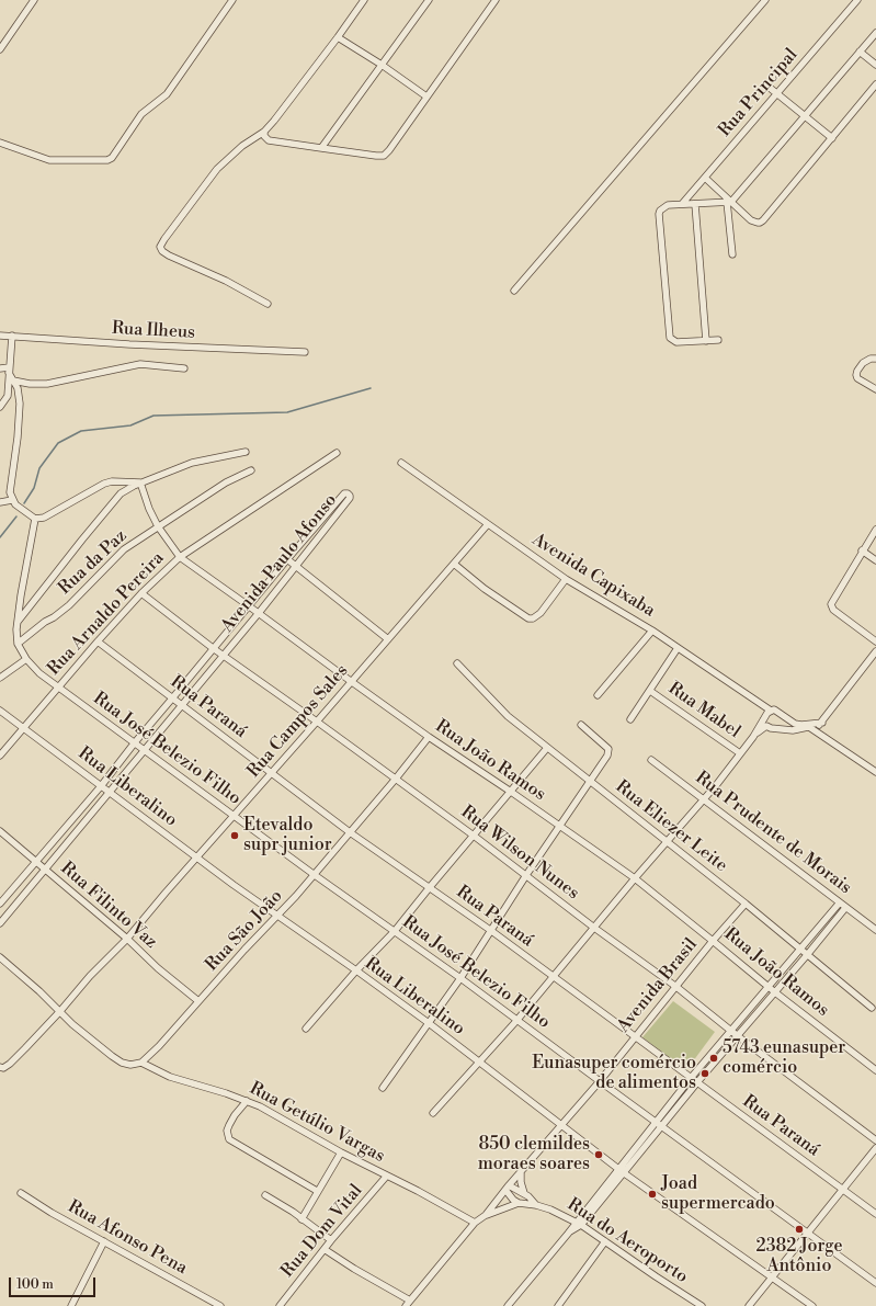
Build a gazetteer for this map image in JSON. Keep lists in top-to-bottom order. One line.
{"streets":{"street":["Rua Principal","Rua Ilheus","Rua da Paz","Avenida Paulo Afonso","Avenida Capixaba","Rua Arnaldo Pereira","Rua Paraná","Rua Mabel","Rua Campos Sales","Rua José Belezio Filho","Rua João Ramos","Rua Liberalino","Rua Eliezer Leite","Rua Prudente de Morais","Rua Wilson Nunes","Rua Filinto Vaz","Rua São João","Avenida Brasil","Rua Getúlio Vargas","Rua Dom Vital","Rua Afonso Pena","Rua do Aeroporto"]},"crossings":[["Rua da Paz","Rua João Ramos"],["Avenida Paulo Afonso","Rua Paraná"],["Avenida Paulo Afonso","Rua José Belezio Filho"],["Avenida Paulo Afonso","Rua João Ramos"],["Avenida Paulo Afonso","Rua Liberalino"],["Avenida Paulo Afonso","Rua Wilson Nunes"],["Avenida Paulo Afonso","Rua Filinto Vaz"],["Avenida Capixaba","Rua Campos Sales"],["Rua Arnaldo Pereira","Rua Paraná"],["Rua Arnaldo Pereira","Rua José Belezio Filho"],["Rua Arnaldo Pereira","Rua João Ramos"],["Rua Arnaldo Pereira","Rua Liberalino"],["Rua Arnaldo Pereira","Rua Wilson Nunes"],["Rua Paraná","Rua Campos Sales"],["Rua Paraná","Rua São João"],["Rua Paraná","Avenida Brasil"],["Rua Campos Sales","Rua José Belezio Filho"],["Rua Campos Sales","Rua João Ramos"],["Rua Campos Sales","Rua Liberalino"],["Rua Campos Sales","Rua Wilson Nunes"],["Rua Campos Sales","Rua Filinto Vaz"],["Rua José Belezio Filho","Rua São João"],["Rua José Belezio Filho","Avenida Brasil"],["Rua João Ramos","Rua São João"],["Rua João Ramos","Avenida Brasil"],["Rua Liberalino","Rua São João"],["Rua Liberalino","Avenida Brasil"],["Rua Eliezer Leite","Avenida Brasil"],["Rua Wilson Nunes","Rua São João"],["Rua Wilson Nunes","Avenida Brasil"],["Rua Filinto Vaz","Rua São João"],["Rua São João","Rua Getúlio Vargas"],["Avenida Brasil","Rua Getúlio Vargas"],["Rua Getúlio Vargas","Rua Dom Vital"]],"places":["Etevaldo supr junior","5743 eunasuper comércio","Eunasuper comércio de alimentos","850 clemildes moraes soares","Joad supermercado","2382 Jorge Antônio"],"scale_bar":"100 m"}
